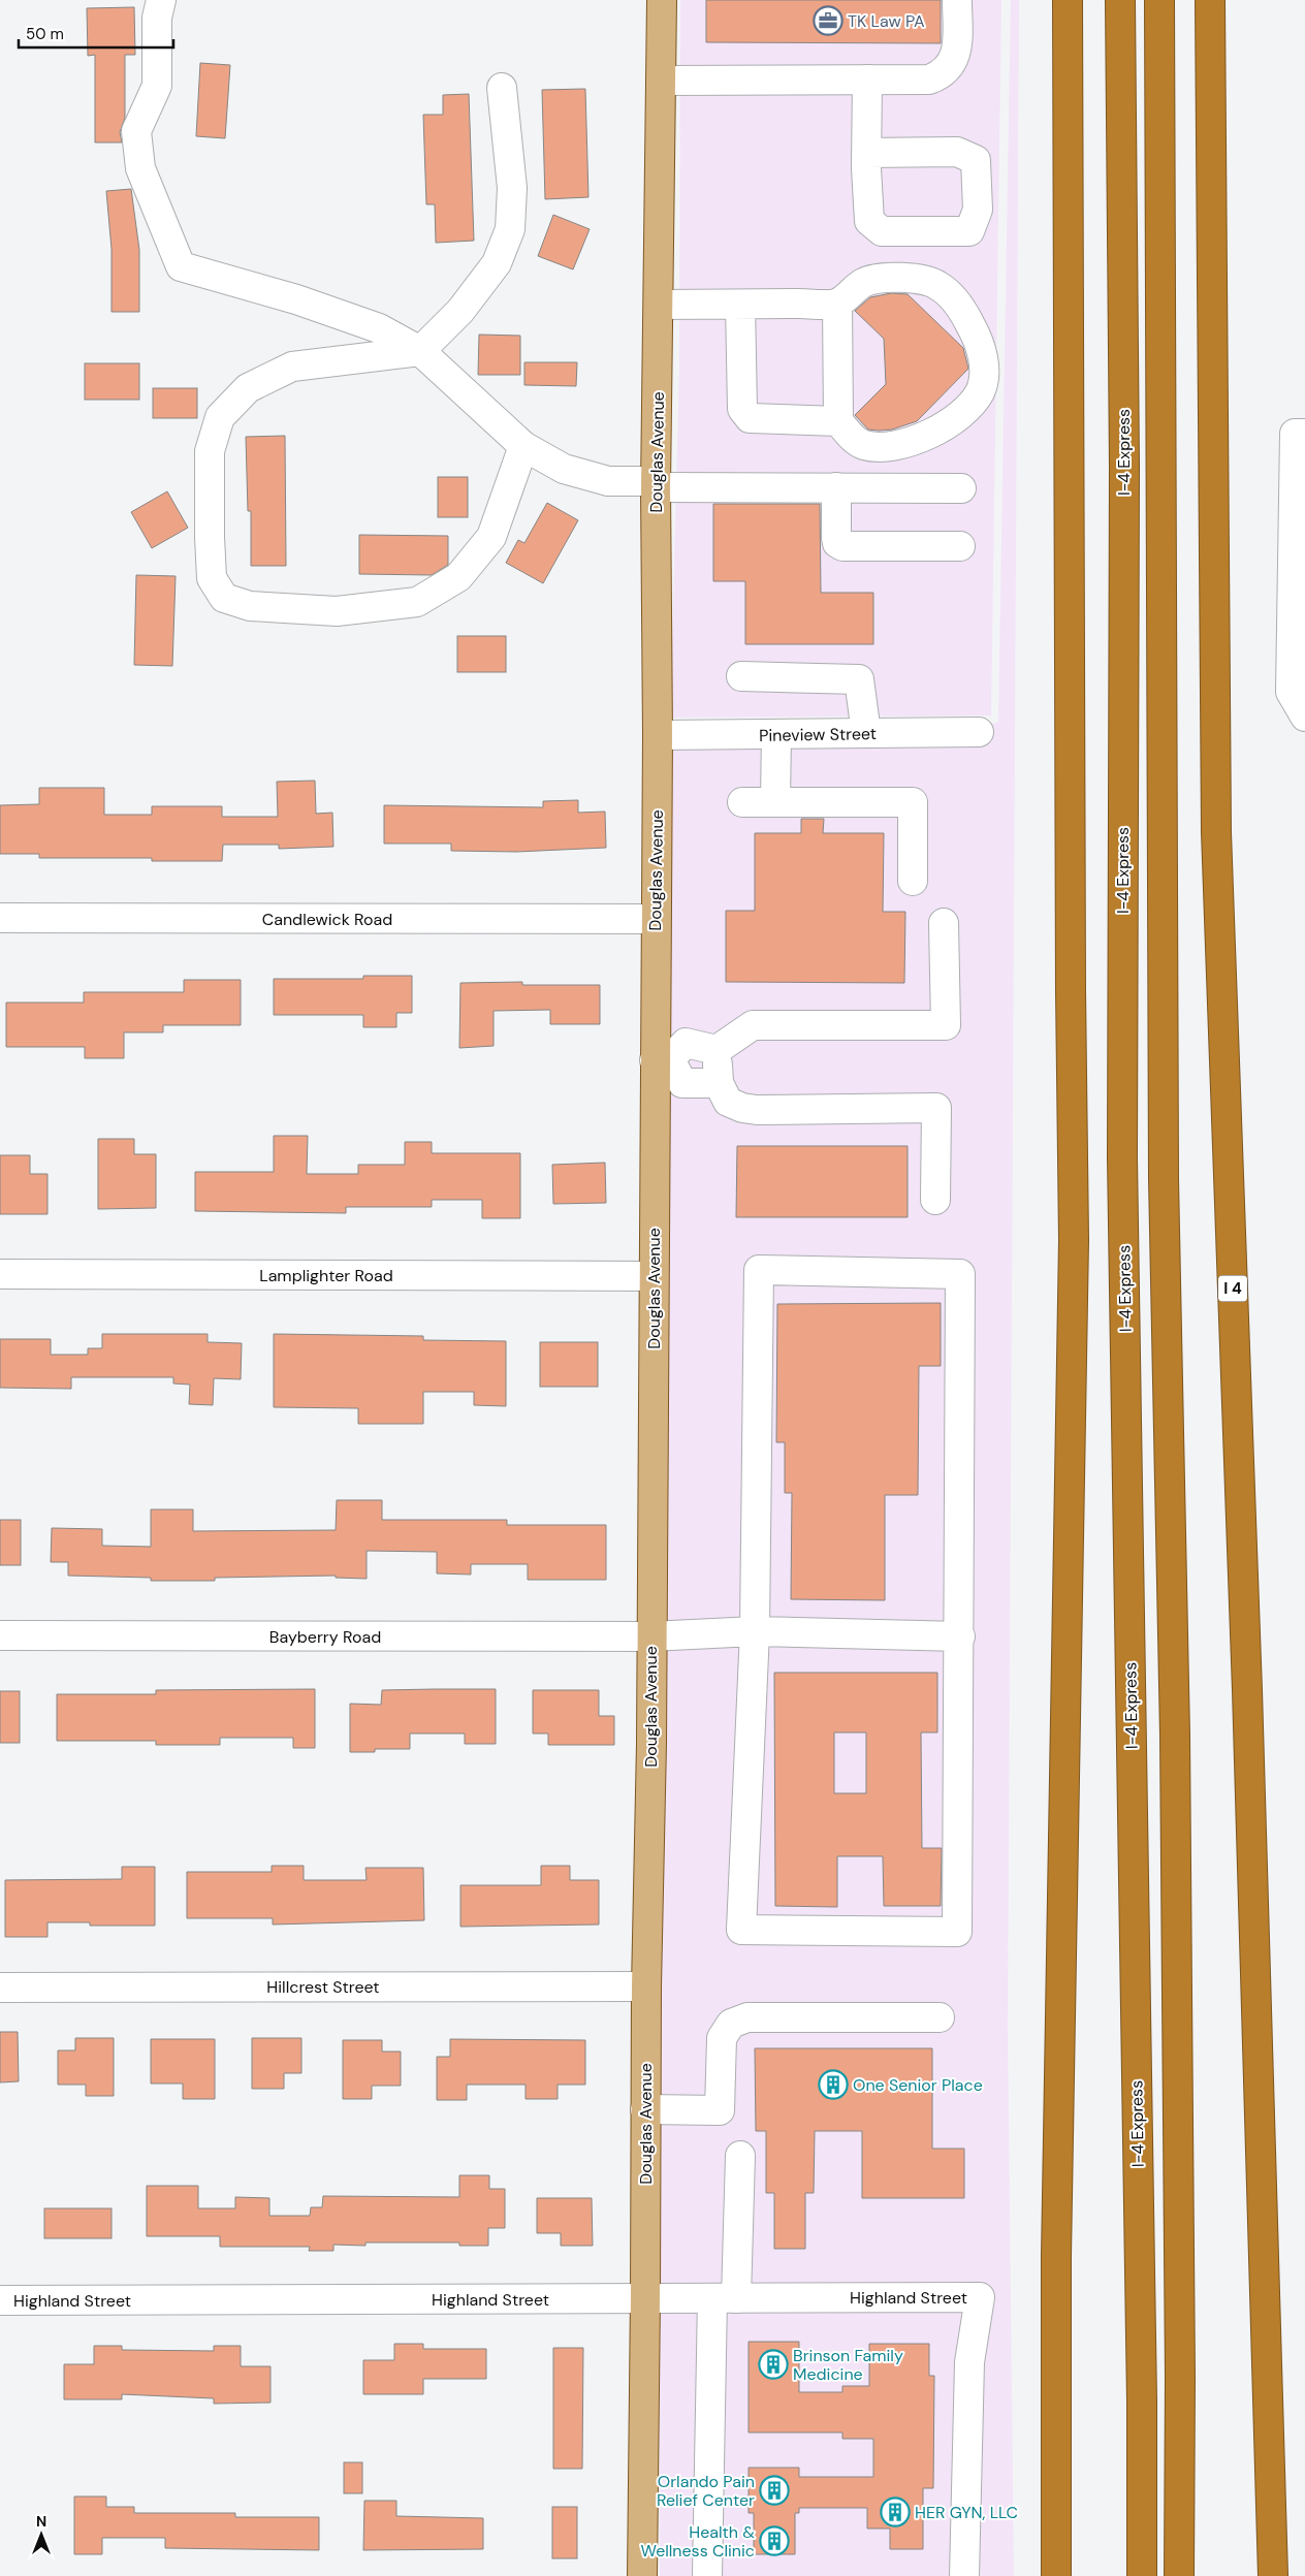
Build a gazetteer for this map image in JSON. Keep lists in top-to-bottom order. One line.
{"streets":{"highway":["I-4 Express","I 4"],"main road":["Douglas Avenue"],"street":["Pineview Street","Candlewick Road","Lamplighter Road","Bayberry Road","Hillcrest Street","Highland Street"]},"crossings":[["Douglas Avenue","Pineview Street"],["Douglas Avenue","Candlewick Road"],["Douglas Avenue","Lamplighter Road"],["Douglas Avenue","Bayberry Road"],["Douglas Avenue","Hillcrest Street"],["Douglas Avenue","Highland Street"]],"places":{"office":["TK Law PA"],"building":["One Senior Place","Brinson Family Medicine","Orlando Pain Relief Center","HER GYN, LLC","Health & Wellness Clinic"]},"scale_bar":"50 m","north":"top"}
